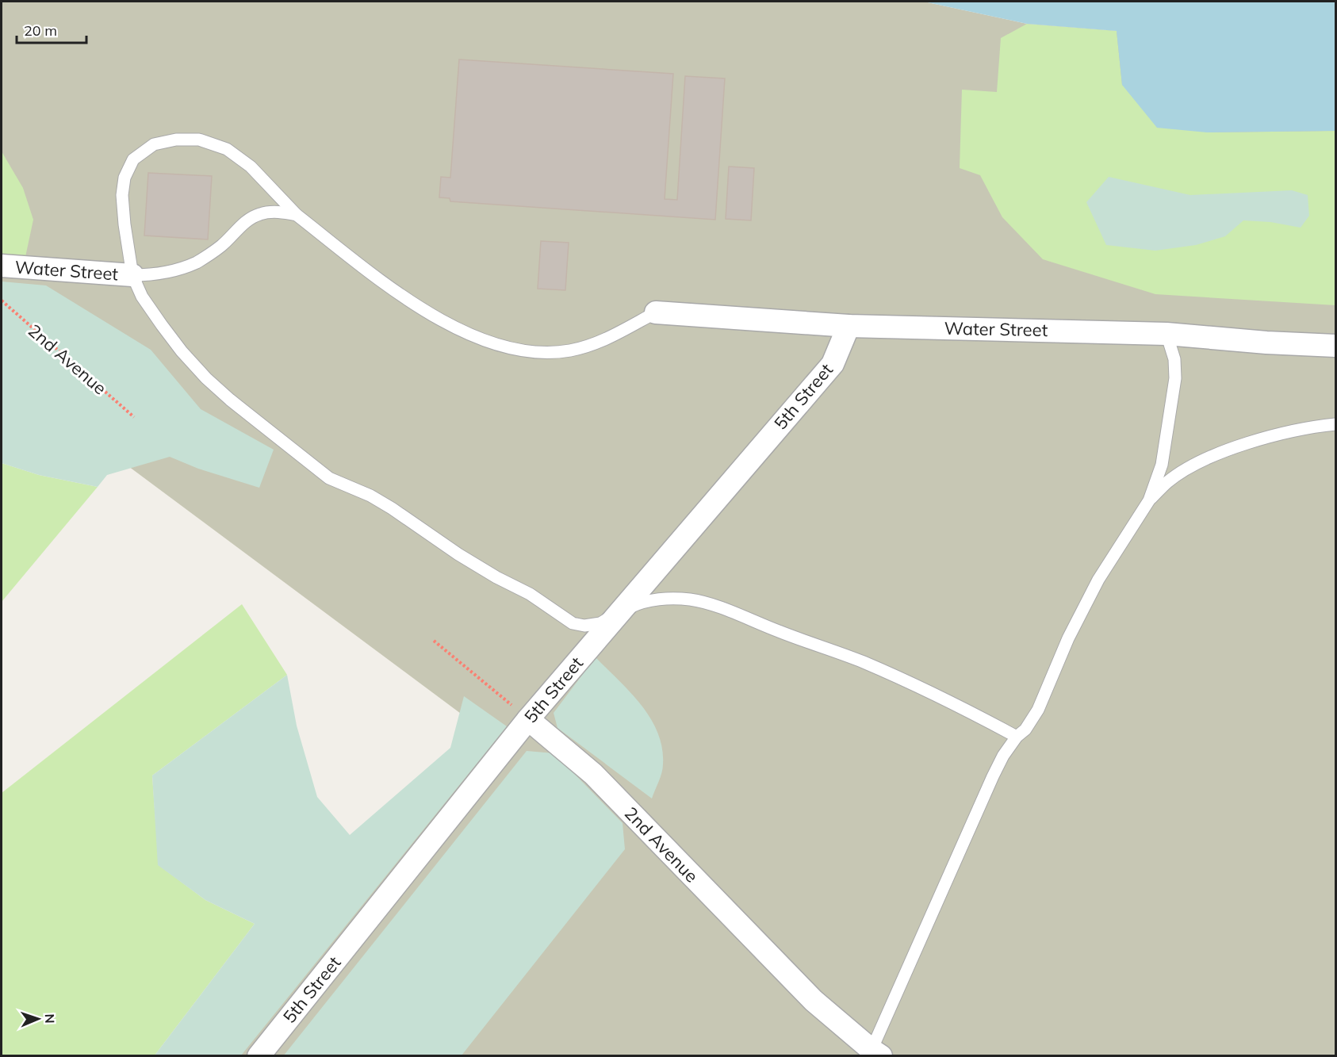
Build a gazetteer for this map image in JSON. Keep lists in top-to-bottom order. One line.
{"streets":{"street":["Water Street","2nd Avenue","5th Street"]},"crossings":[["Water Street","5th Street"],["2nd Avenue","5th Street"]],"scale_bar":"20 m","north":"right"}
